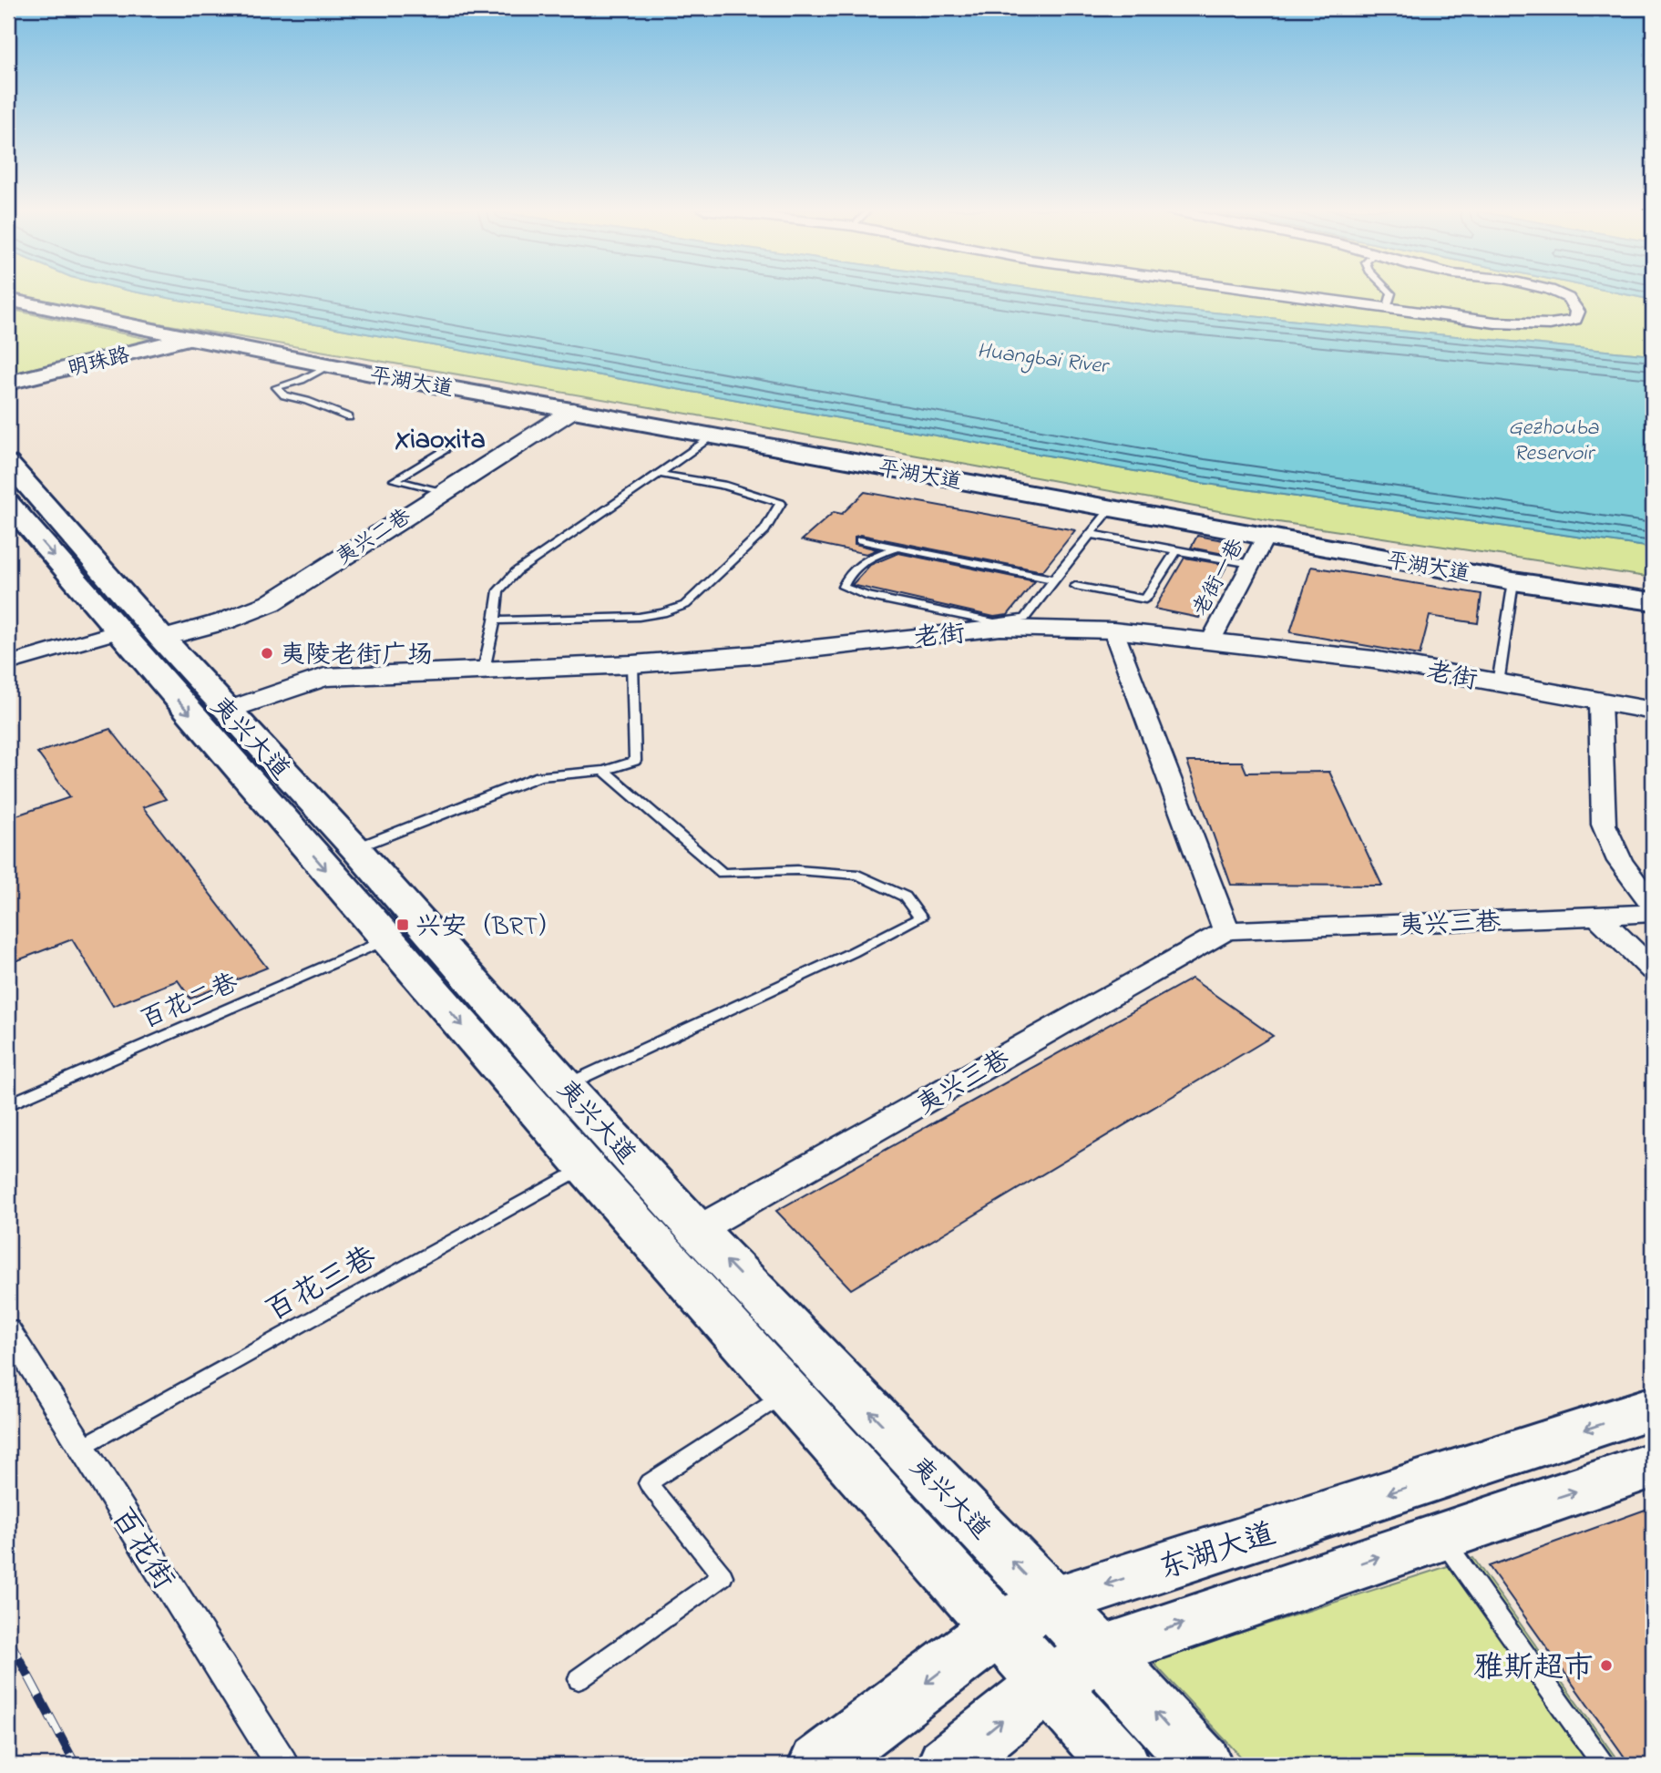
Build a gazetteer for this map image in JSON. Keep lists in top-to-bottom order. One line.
{"streets":{"main road":["明珠路","平湖大道","夷兴大道","东湖大道"],"street":["夷兴二巷","老街一巷","老街","夷兴三巷","百花街"],"lane":["百花二巷","百花三巷"]},"crossings":[["明珠路","平湖大道"],["平湖大道","夷兴二巷"],["平湖大道","老街一巷"],["夷兴二巷","夷兴大道"],["老街一巷","老街"],["老街","夷兴大道"],["夷兴大道","夷兴三巷"],["夷兴大道","百花二巷"],["夷兴大道","百花三巷"],["夷兴大道","东湖大道"],["百花三巷","百花街"]],"districts":["Xiaoxita"],"water":["Huangbai River","Gezhouba Reservoir"],"places":{"other":["夷陵老街广场","雅斯超市"],"transit":["兴安（BRT）"]}}
